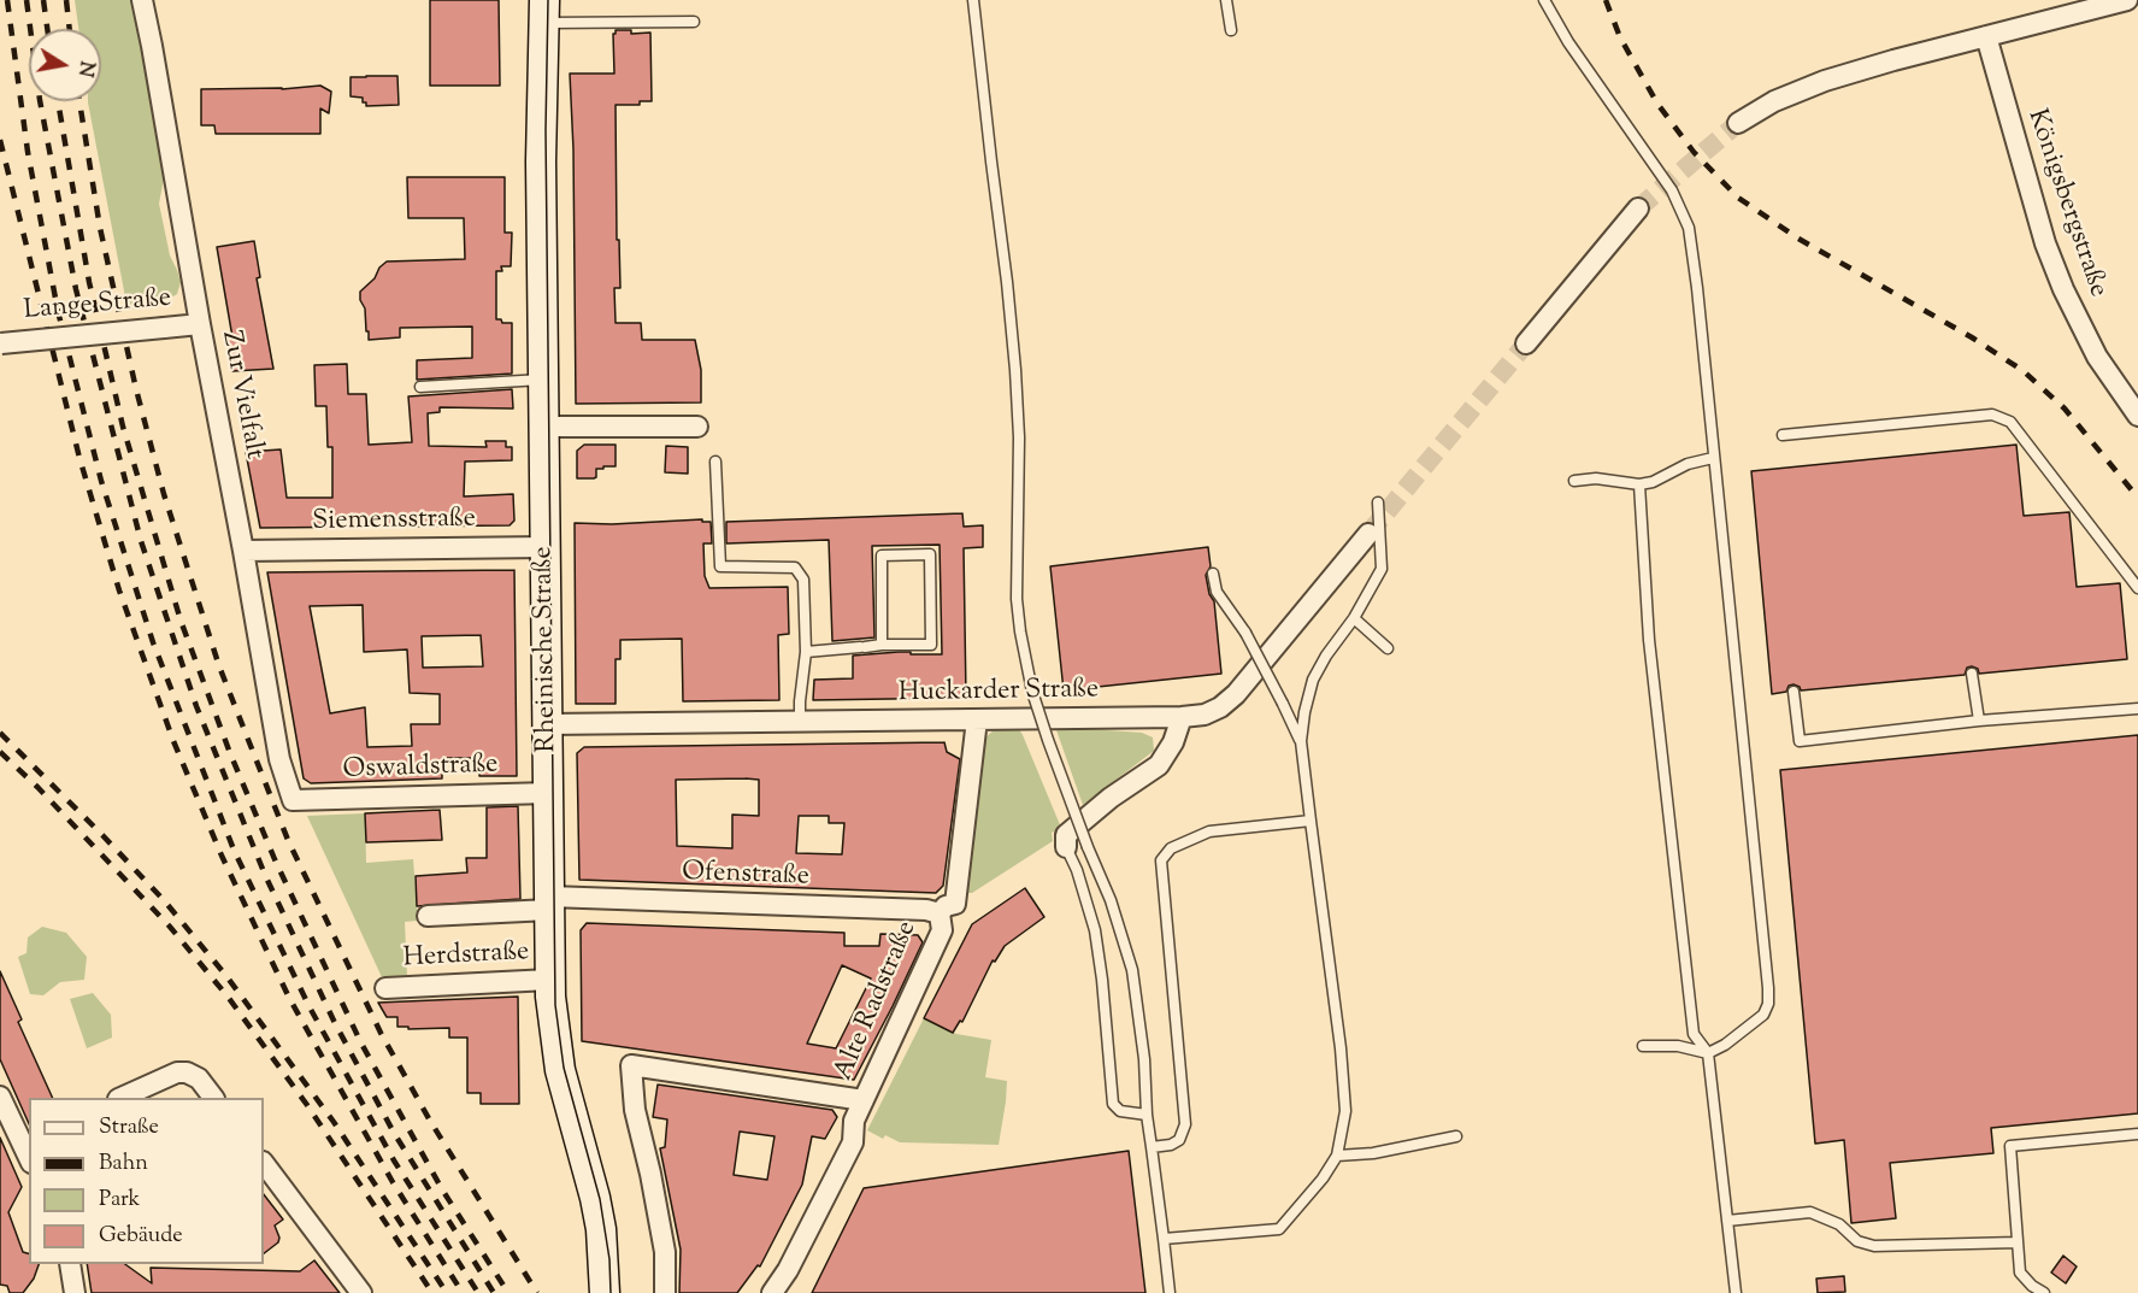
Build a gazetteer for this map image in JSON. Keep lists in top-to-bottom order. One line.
{"streets":{"main road":["Rheinische Straße"],"street":["Königsbergstraße","Lange Straße","Zur Vielfalt","Siemensstraße","Huckarder Straße","Oswaldstraße","Ofenstraße","Herdstraße","Alte Radstraße"]},"crossings":[["Lange Straße","Zur Vielfalt"],["Zur Vielfalt","Siemensstraße"],["Zur Vielfalt","Oswaldstraße"],["Siemensstraße","Rheinische Straße"],["Rheinische Straße","Huckarder Straße"],["Rheinische Straße","Oswaldstraße"],["Rheinische Straße","Ofenstraße"],["Rheinische Straße","Herdstraße"],["Huckarder Straße","Alte Radstraße"],["Ofenstraße","Alte Radstraße"]],"legend":["Straße","Bahn","Park","Gebäude"],"north":"right"}
